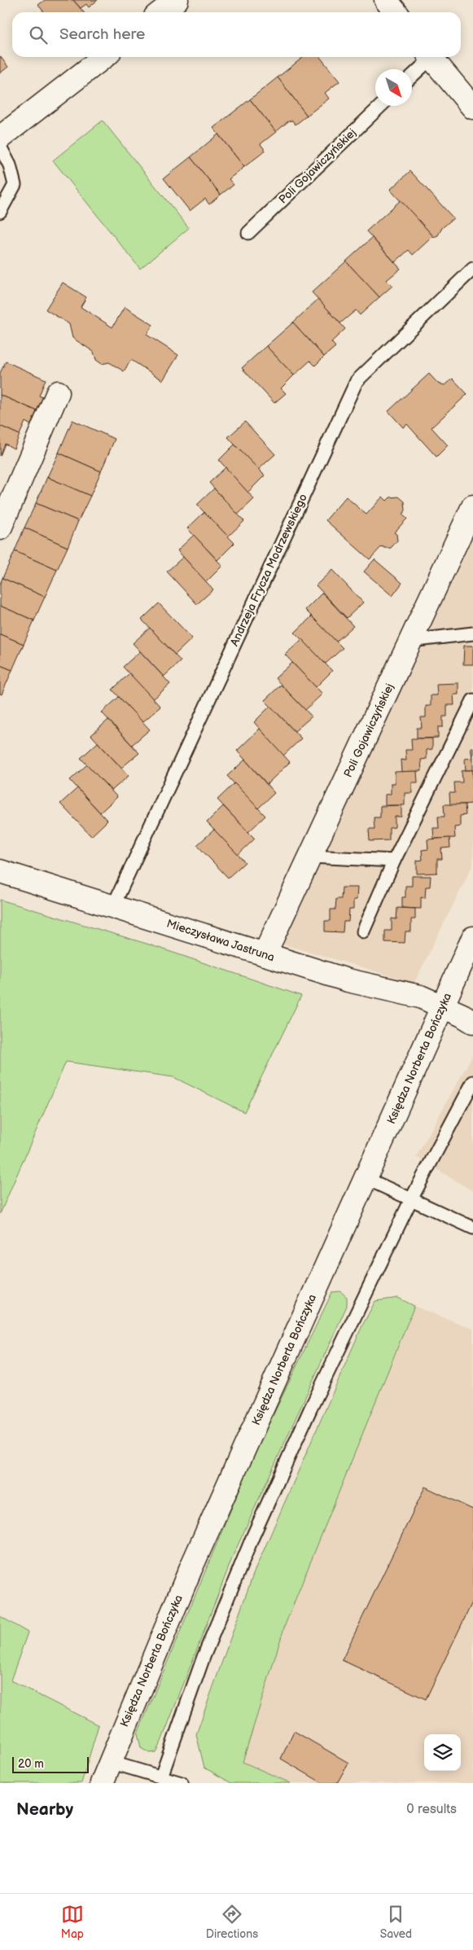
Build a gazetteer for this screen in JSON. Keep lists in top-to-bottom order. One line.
{"streets":{"street":["Poli Gojawiczyńskiej","Mieczysława Jastruna","Księdza Norberta Bończyka"],"lane":["Andrzeja Frycza Modrzewskiego"]},"crossings":[["Poli Gojawiczyńskiej","Mieczysława Jastruna"],["Andrzeja Frycza Modrzewskiego","Mieczysława Jastruna"],["Mieczysława Jastruna","Księdza Norberta Bończyka"]],"scale_bar":"20 m","north":"bottom right","page":{"search":"Search here","scale":"20 m","heading":["Nearby","0 results"],"nav":["Map","Directions","Saved"]}}
